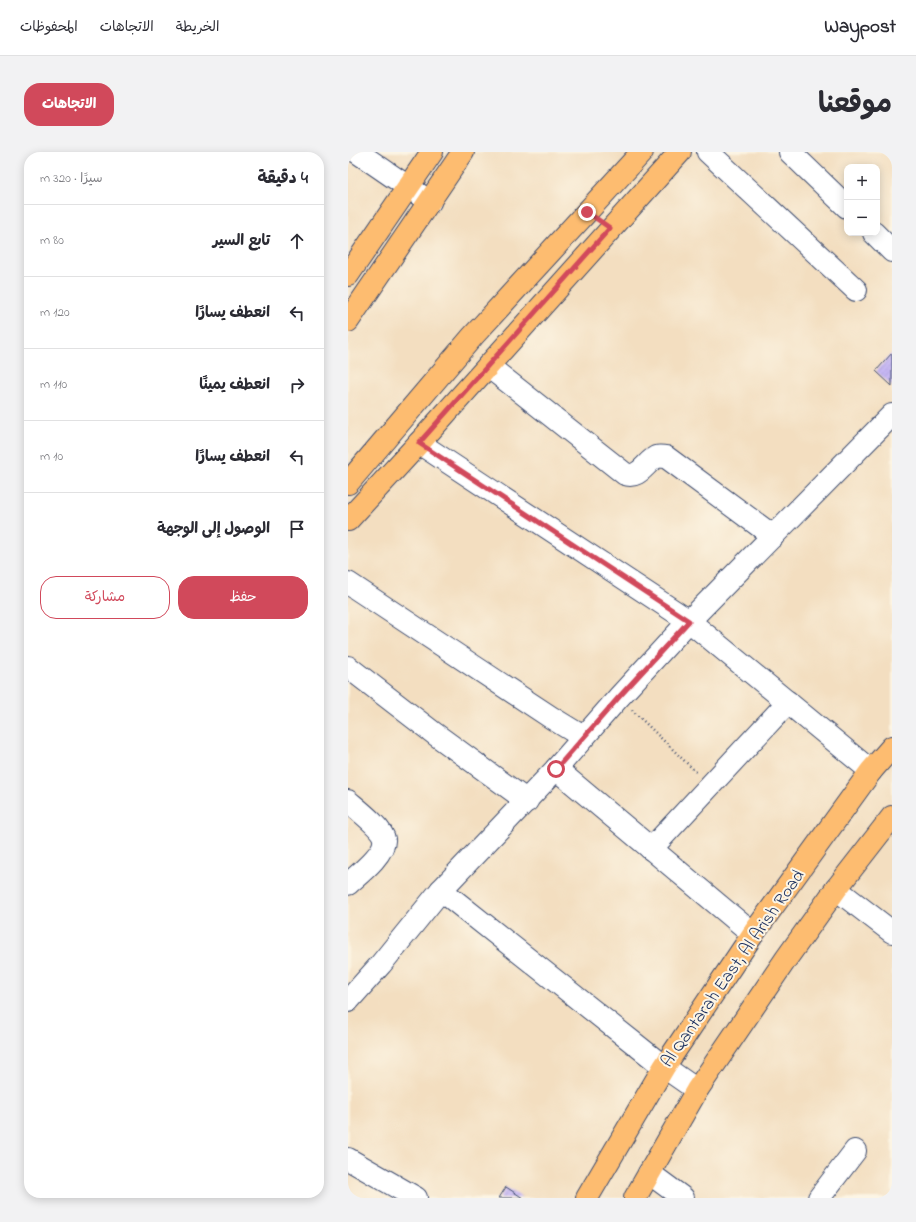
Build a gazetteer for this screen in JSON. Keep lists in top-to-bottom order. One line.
{"streets":{"main road":["Al Qantarah East, Al Arish Road"]},"page":{"header":"Waypost","nav":["الخريطة","الاتجاهات","المحفوظات"],"title":"موقعنا","buttons":["الاتجاهات",["حفظ","مشاركة"]],"heading":["4 دقيقة","سيرًا · 320 m"],"map_buttons":["+","−"],"list":[["تابع السير","80 m"],["انعطف يسارًا","120 m"],["انعطف يمينًا","110 m"],["انعطف يسارًا","10 m"],"الوصول إلى الوجهة"]}}
